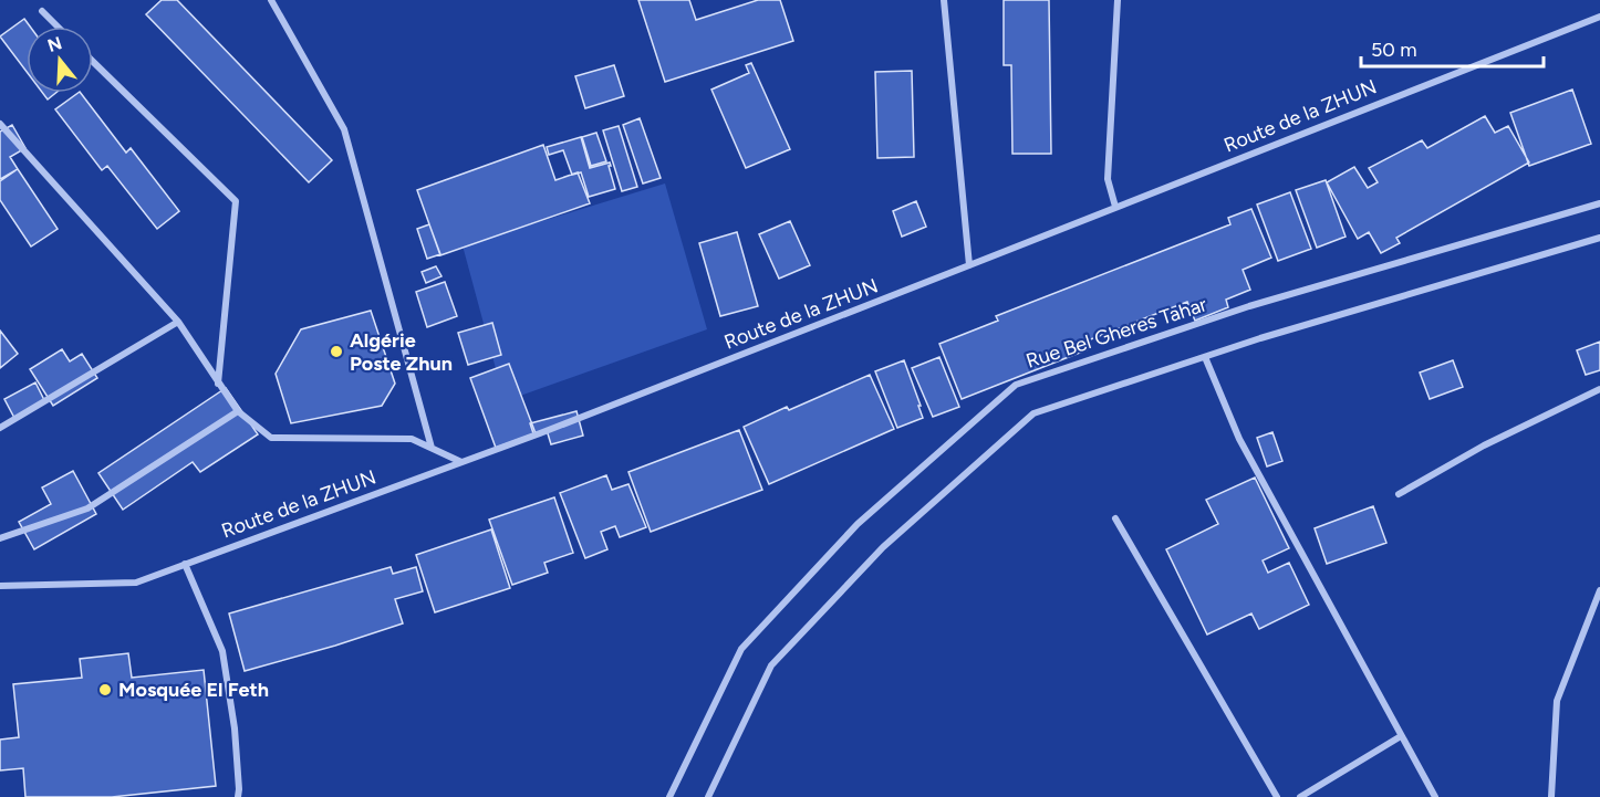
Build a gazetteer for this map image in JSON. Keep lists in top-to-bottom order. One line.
{"streets":{"street":["Route de la ZHUN","Rue Bel Gheres Tahar"]},"places":["Algérie Poste Zhun","Mosquée El Feth"],"scale_bar":"50 m","north":"top"}
